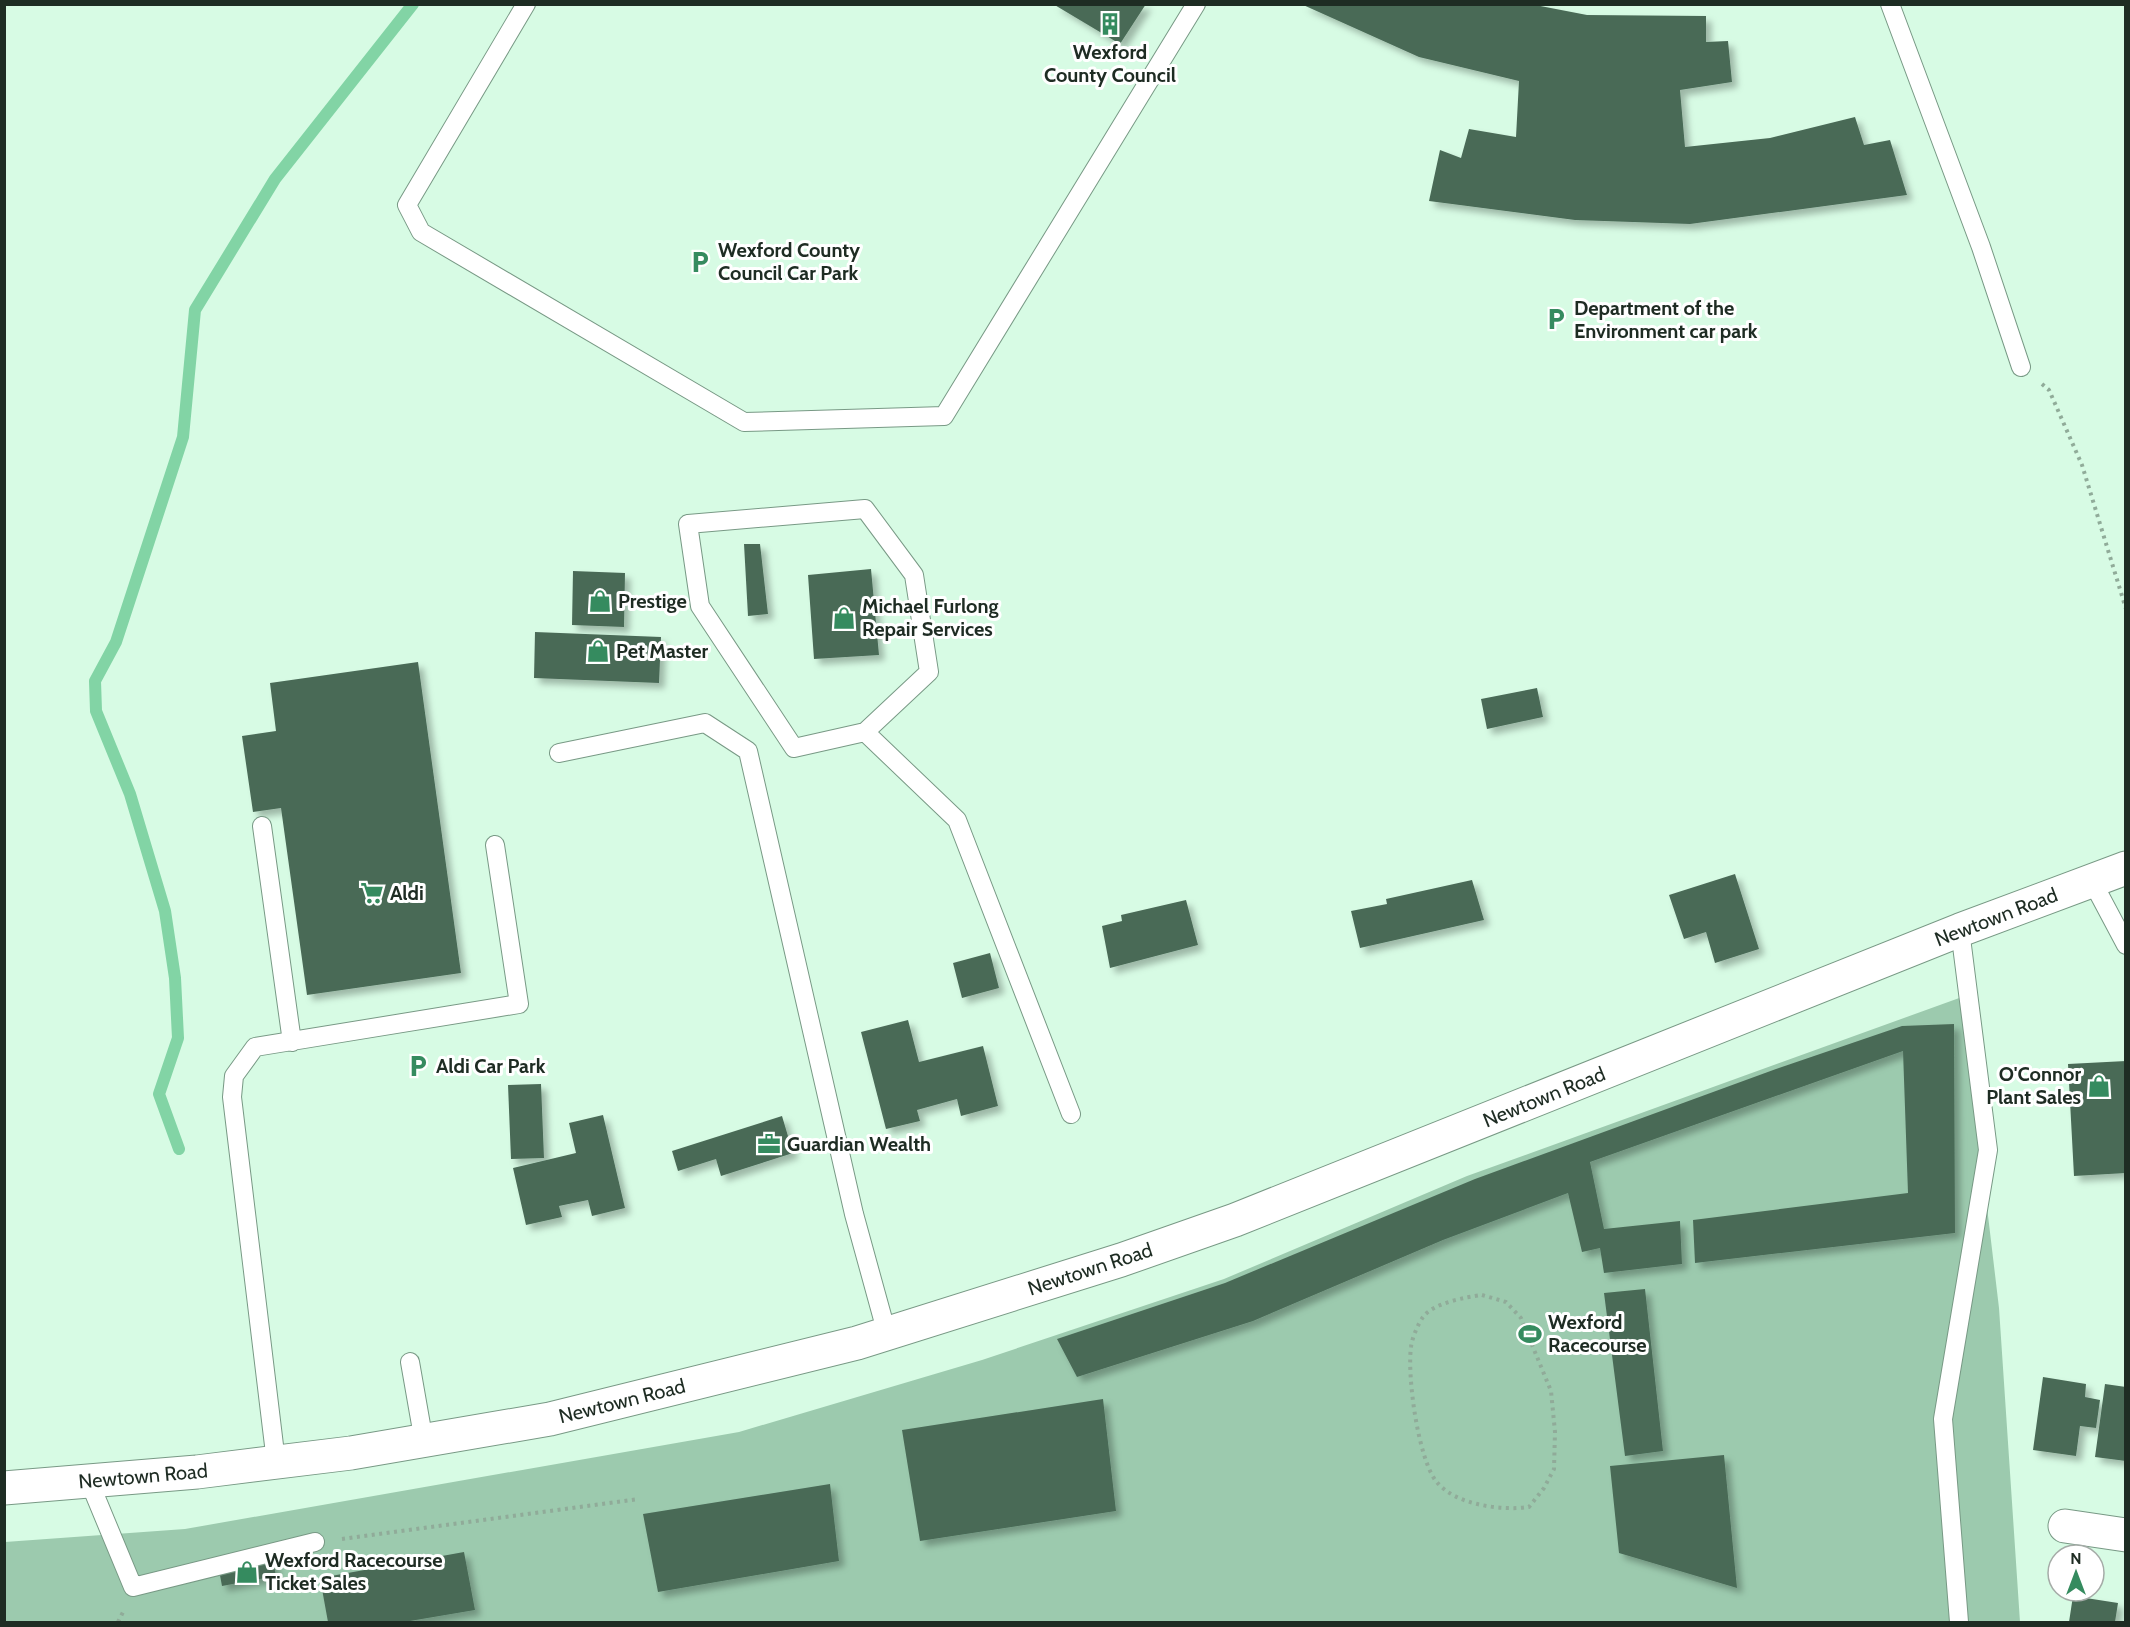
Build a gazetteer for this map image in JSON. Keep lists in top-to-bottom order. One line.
{"streets":{"main road":["Newtown Road"]},"places":{"building":["Wexford County Council"],"parking":["Wexford County Council Car Park","Department of the Environment car park","Aldi Car Park"],"shop":["Prestige","Michael Furlong Repair Services","Pet Master","O'Connor Plant Sales","Wexford Racecourse Ticket Sales"],"supermarket":["Aldi"],"office":["Guardian Wealth"],"sports":["Wexford Racecourse"]},"north":"top"}
